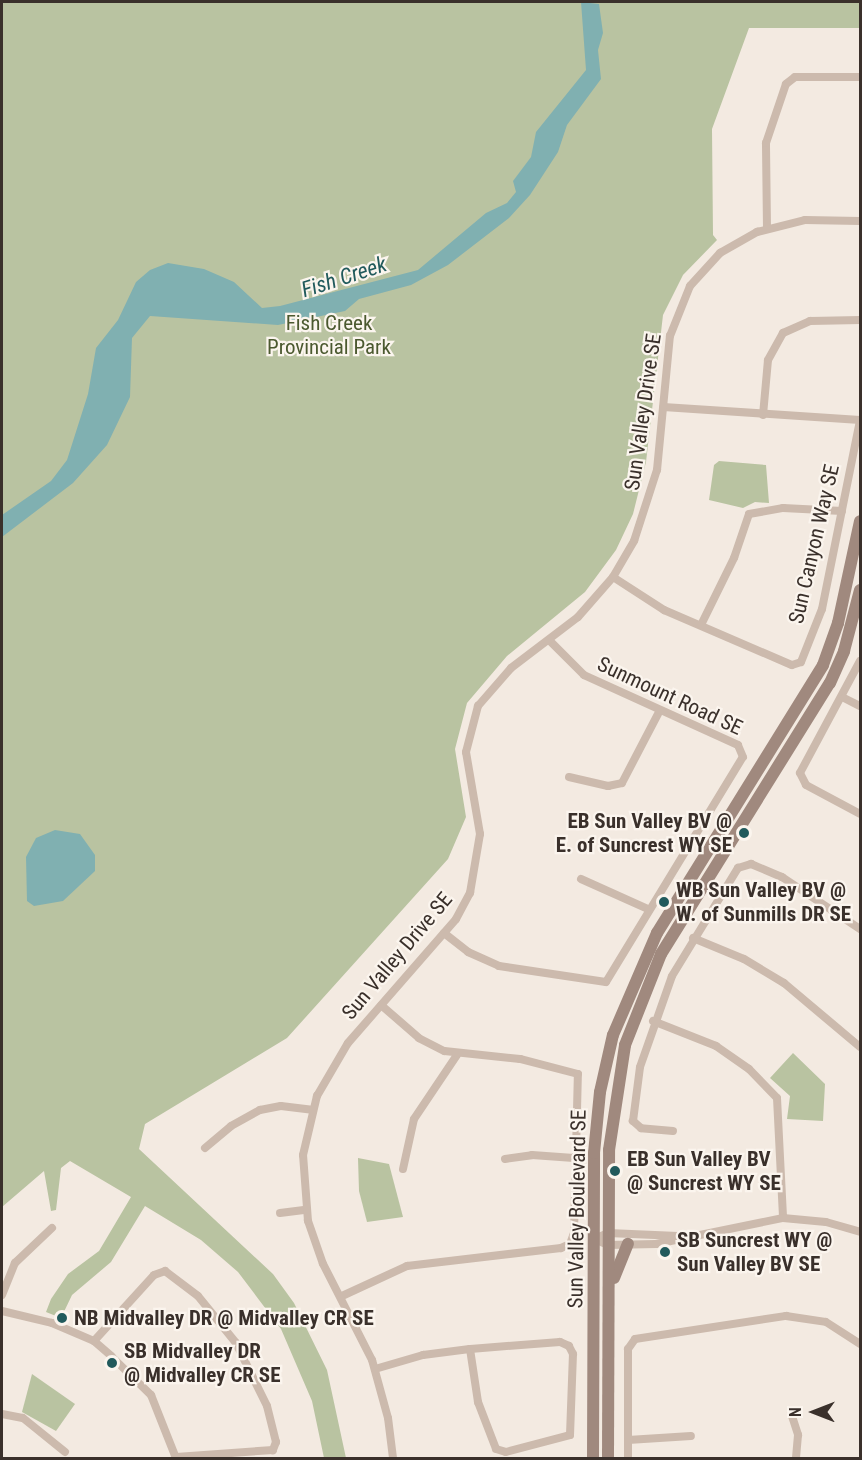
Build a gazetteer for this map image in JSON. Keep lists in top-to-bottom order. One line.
{"streets":{"main road":["Sun Valley Boulevard SE"],"street":["Sun Valley Drive SE","Sun Canyon Way SE","Sunmount Road SE"]},"crossings":[["Sun Valley Drive SE","Sun Canyon Way SE"],["Sun Valley Drive SE","Sunmount Road SE"]],"water":["Fish Creek"],"parks":["Fish Creek Provincial Park"],"places":["EB Sun Valley BV @ E. of Suncrest WY SE","WB Sun Valley BV @ W. of Sunmills DR SE","EB Sun Valley BV @ Suncrest WY SE","SB Suncrest WY @ Sun Valley BV SE","NB Midvalley DR @ Midvalley CR SE","SB Midvalley DR @ Midvalley CR SE"],"north":"left"}
